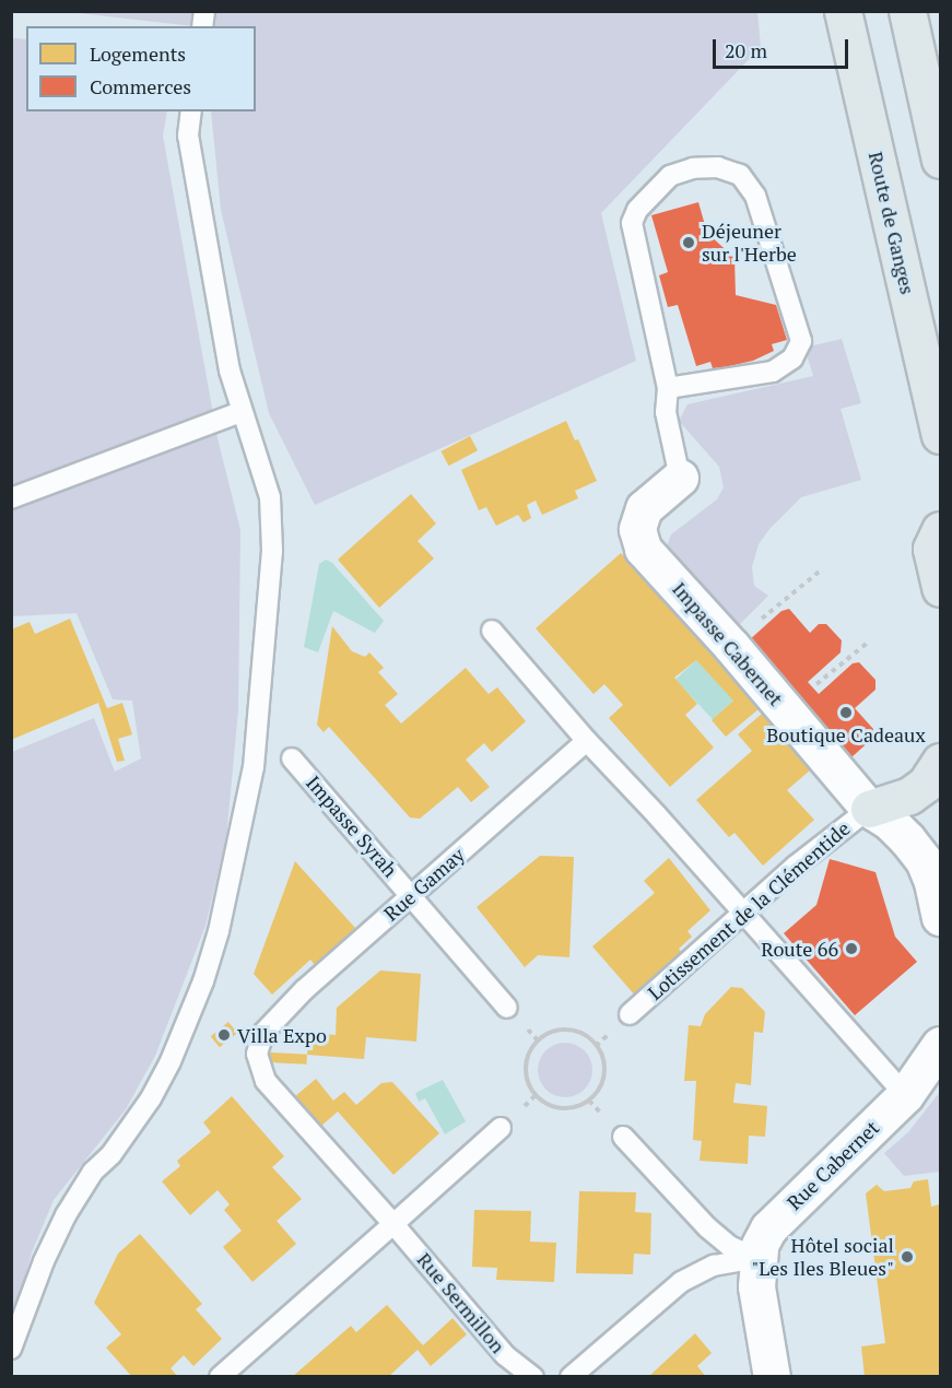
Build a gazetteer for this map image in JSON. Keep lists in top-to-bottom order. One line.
{"streets":{"main road":["Route de Ganges"],"street":["Impasse Cabernet","Rue Cabernet"],"lane":["Impasse Syrah","Rue Gamay","Lotissement de la Clémentide","Rue Sermillon"]},"crossings":[["Impasse Cabernet","Lotissement de la Clémentide"],["Impasse Syrah","Rue Gamay"],["Rue Gamay","Rue Sermillon"]],"places":["Déjeuner sur l'Herbe","Boutique Cadeaux","Route 66","Villa Expo","Hôtel social \"Les Iles Bleues\""],"legend":["Logements","Commerces"],"scale_bar":"20 m"}
